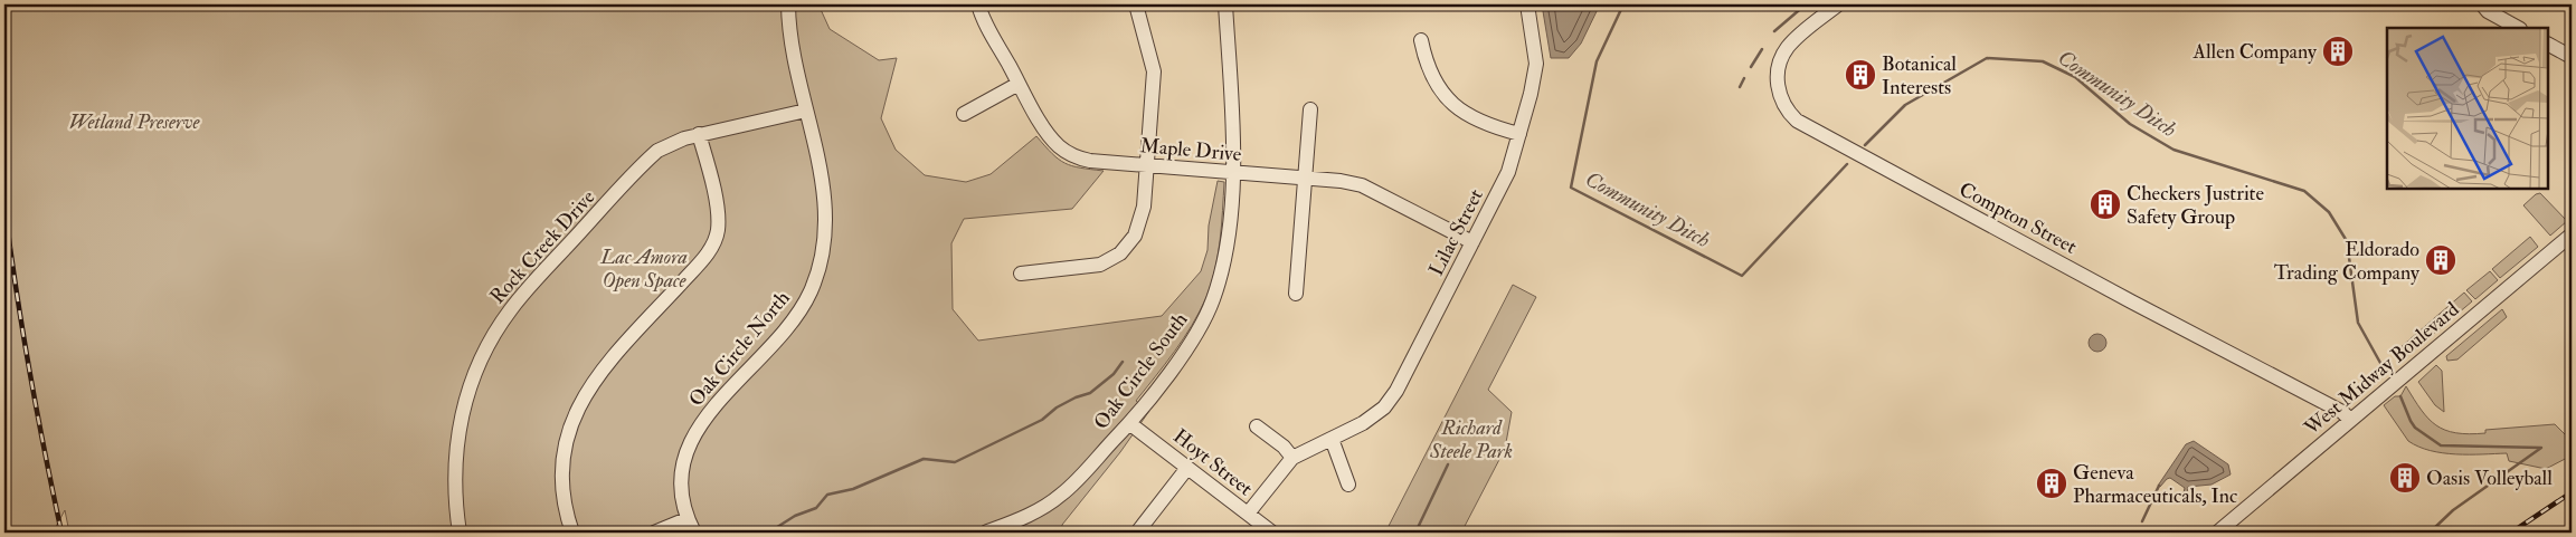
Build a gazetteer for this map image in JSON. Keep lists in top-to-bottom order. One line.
{"streets":{"street":["Maple Drive","Compton Street","Lilac Street","Rock Creek Drive","Oak Circle North","West Midway Boulevard","Oak Circle South","Hoyt Street"]},"crossings":[["Maple Drive","Lilac Street"],["Maple Drive","Oak Circle South"],["Compton Street","West Midway Boulevard"],["Lilac Street","Hoyt Street"],["Rock Creek Drive","Oak Circle North"],["Oak Circle South","Hoyt Street"]],"water":["Community Ditch"],"parks":["Wetland Preserve","Lac Amora Open Space","Richard Steele Park"],"places":{"building":["Allen Company","Botanical Interests","Checkers Justrite Safety Group","Eldorado Trading Company","Oasis Volleyball","Geneva Pharmaceuticals, Inc"]}}
